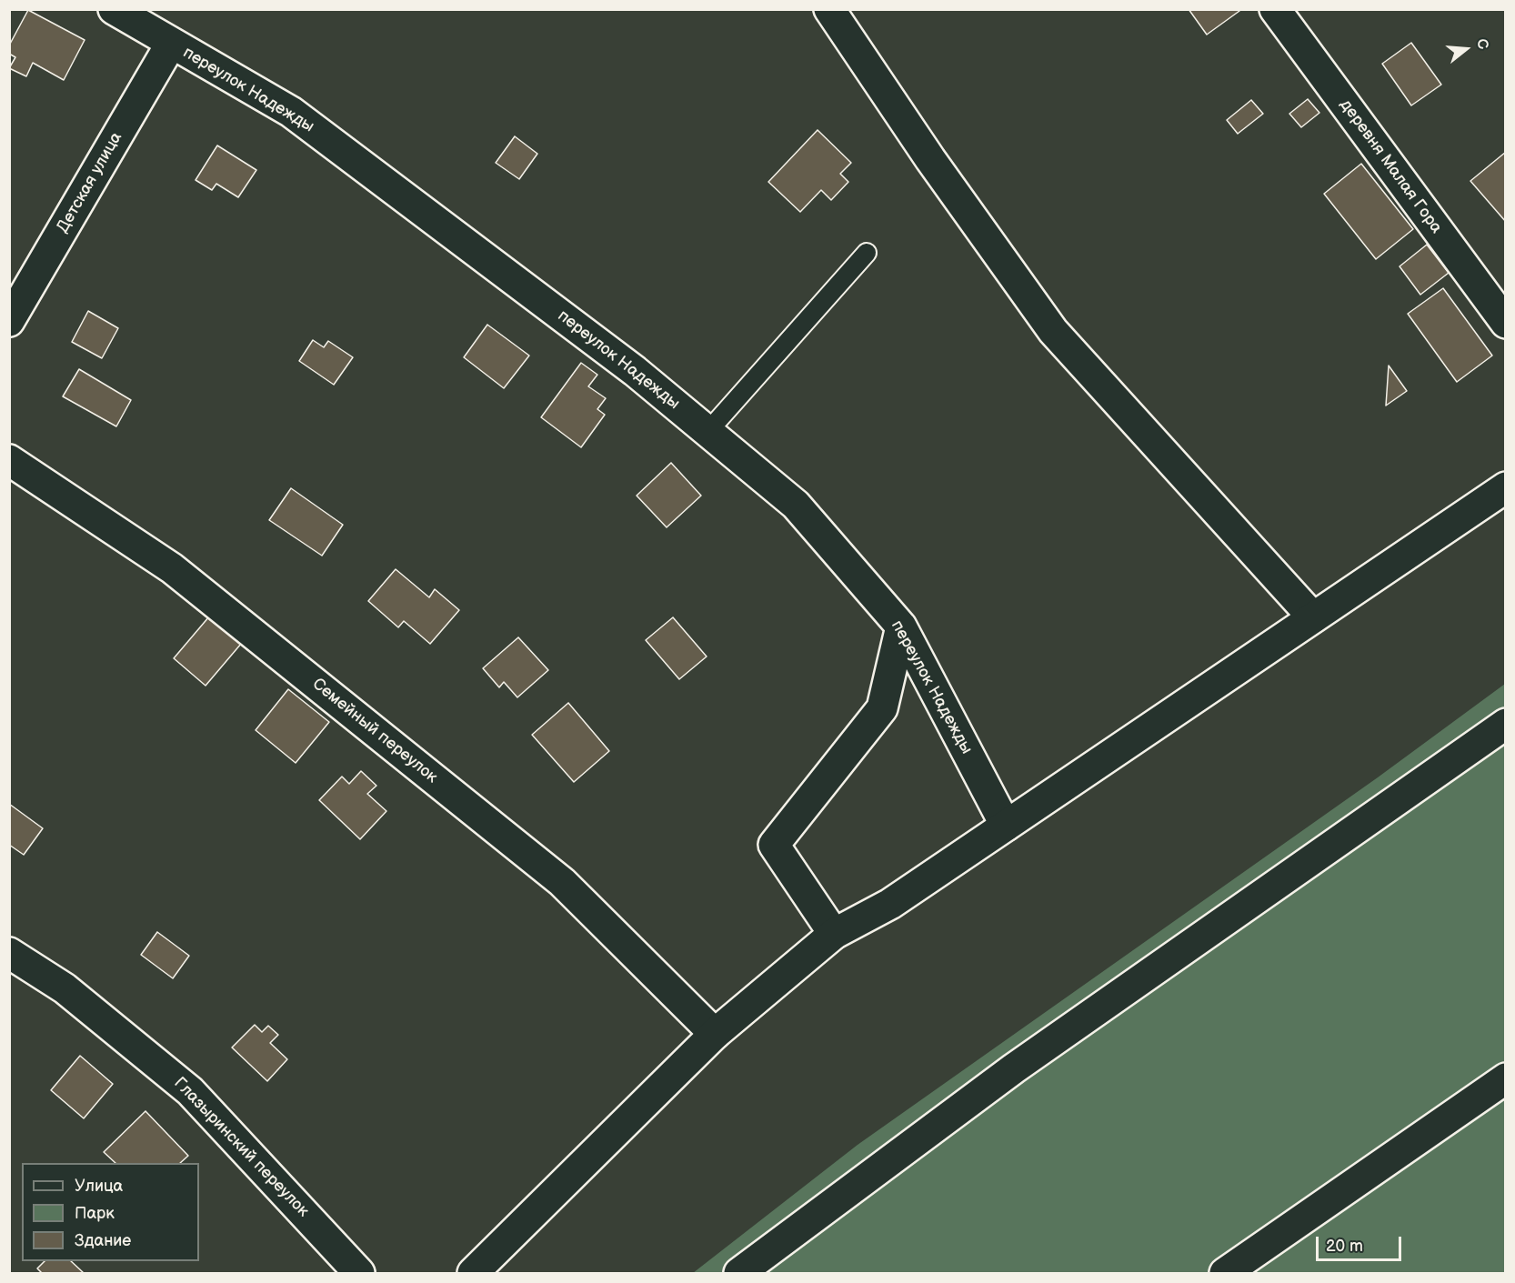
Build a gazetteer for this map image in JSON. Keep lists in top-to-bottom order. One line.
{"streets":{"street":["переулок Надежды","деревня Малая Гора","Детская улица","Семейный переулок","Глазыринский переулок"]},"crossings":[["переулок Надежды","Детская улица"]],"legend":["Улица","Парк","Здание"],"scale_bar":"20 m","north":"right"}
